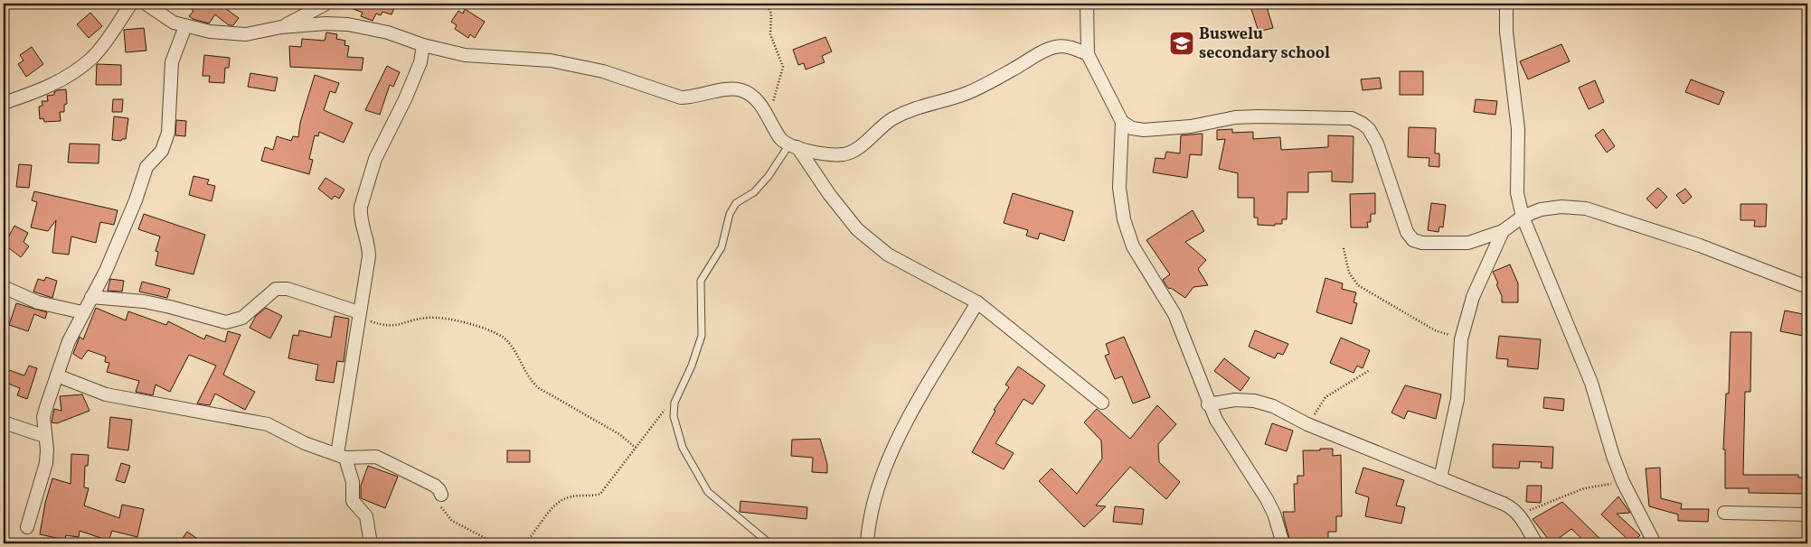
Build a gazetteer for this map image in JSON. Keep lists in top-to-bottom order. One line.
{"places":{"school or university":["Buswelu secondary school"]}}
